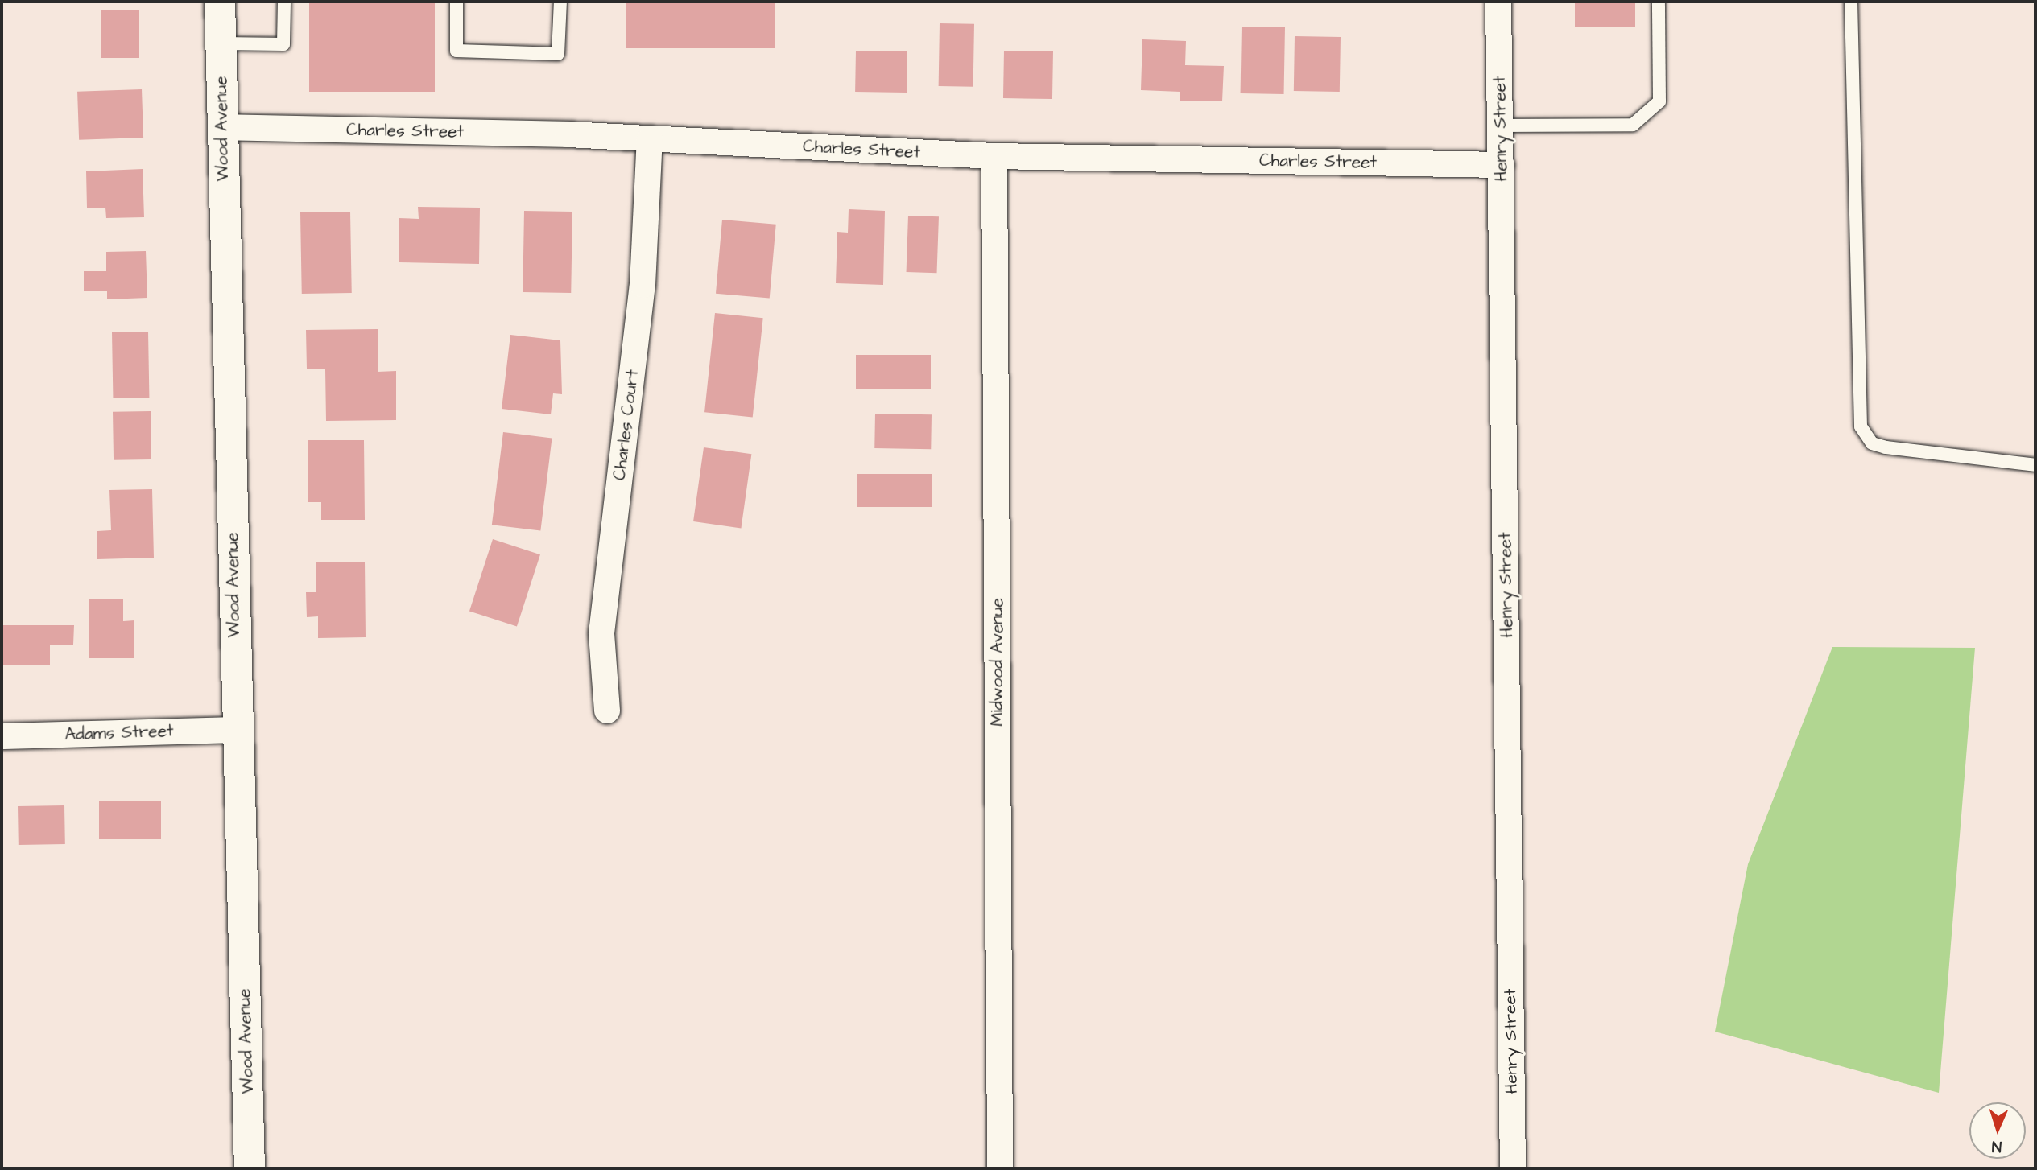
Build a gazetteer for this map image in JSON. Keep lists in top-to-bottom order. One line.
{"streets":{"street":["Wood Avenue","Henry Street","Charles Street","Charles Court","Midwood Avenue","Adams Street"]},"crossings":[["Wood Avenue","Charles Street"],["Wood Avenue","Adams Street"],["Henry Street","Charles Street"],["Charles Street","Charles Court"],["Charles Street","Midwood Avenue"]],"north":"bottom"}
